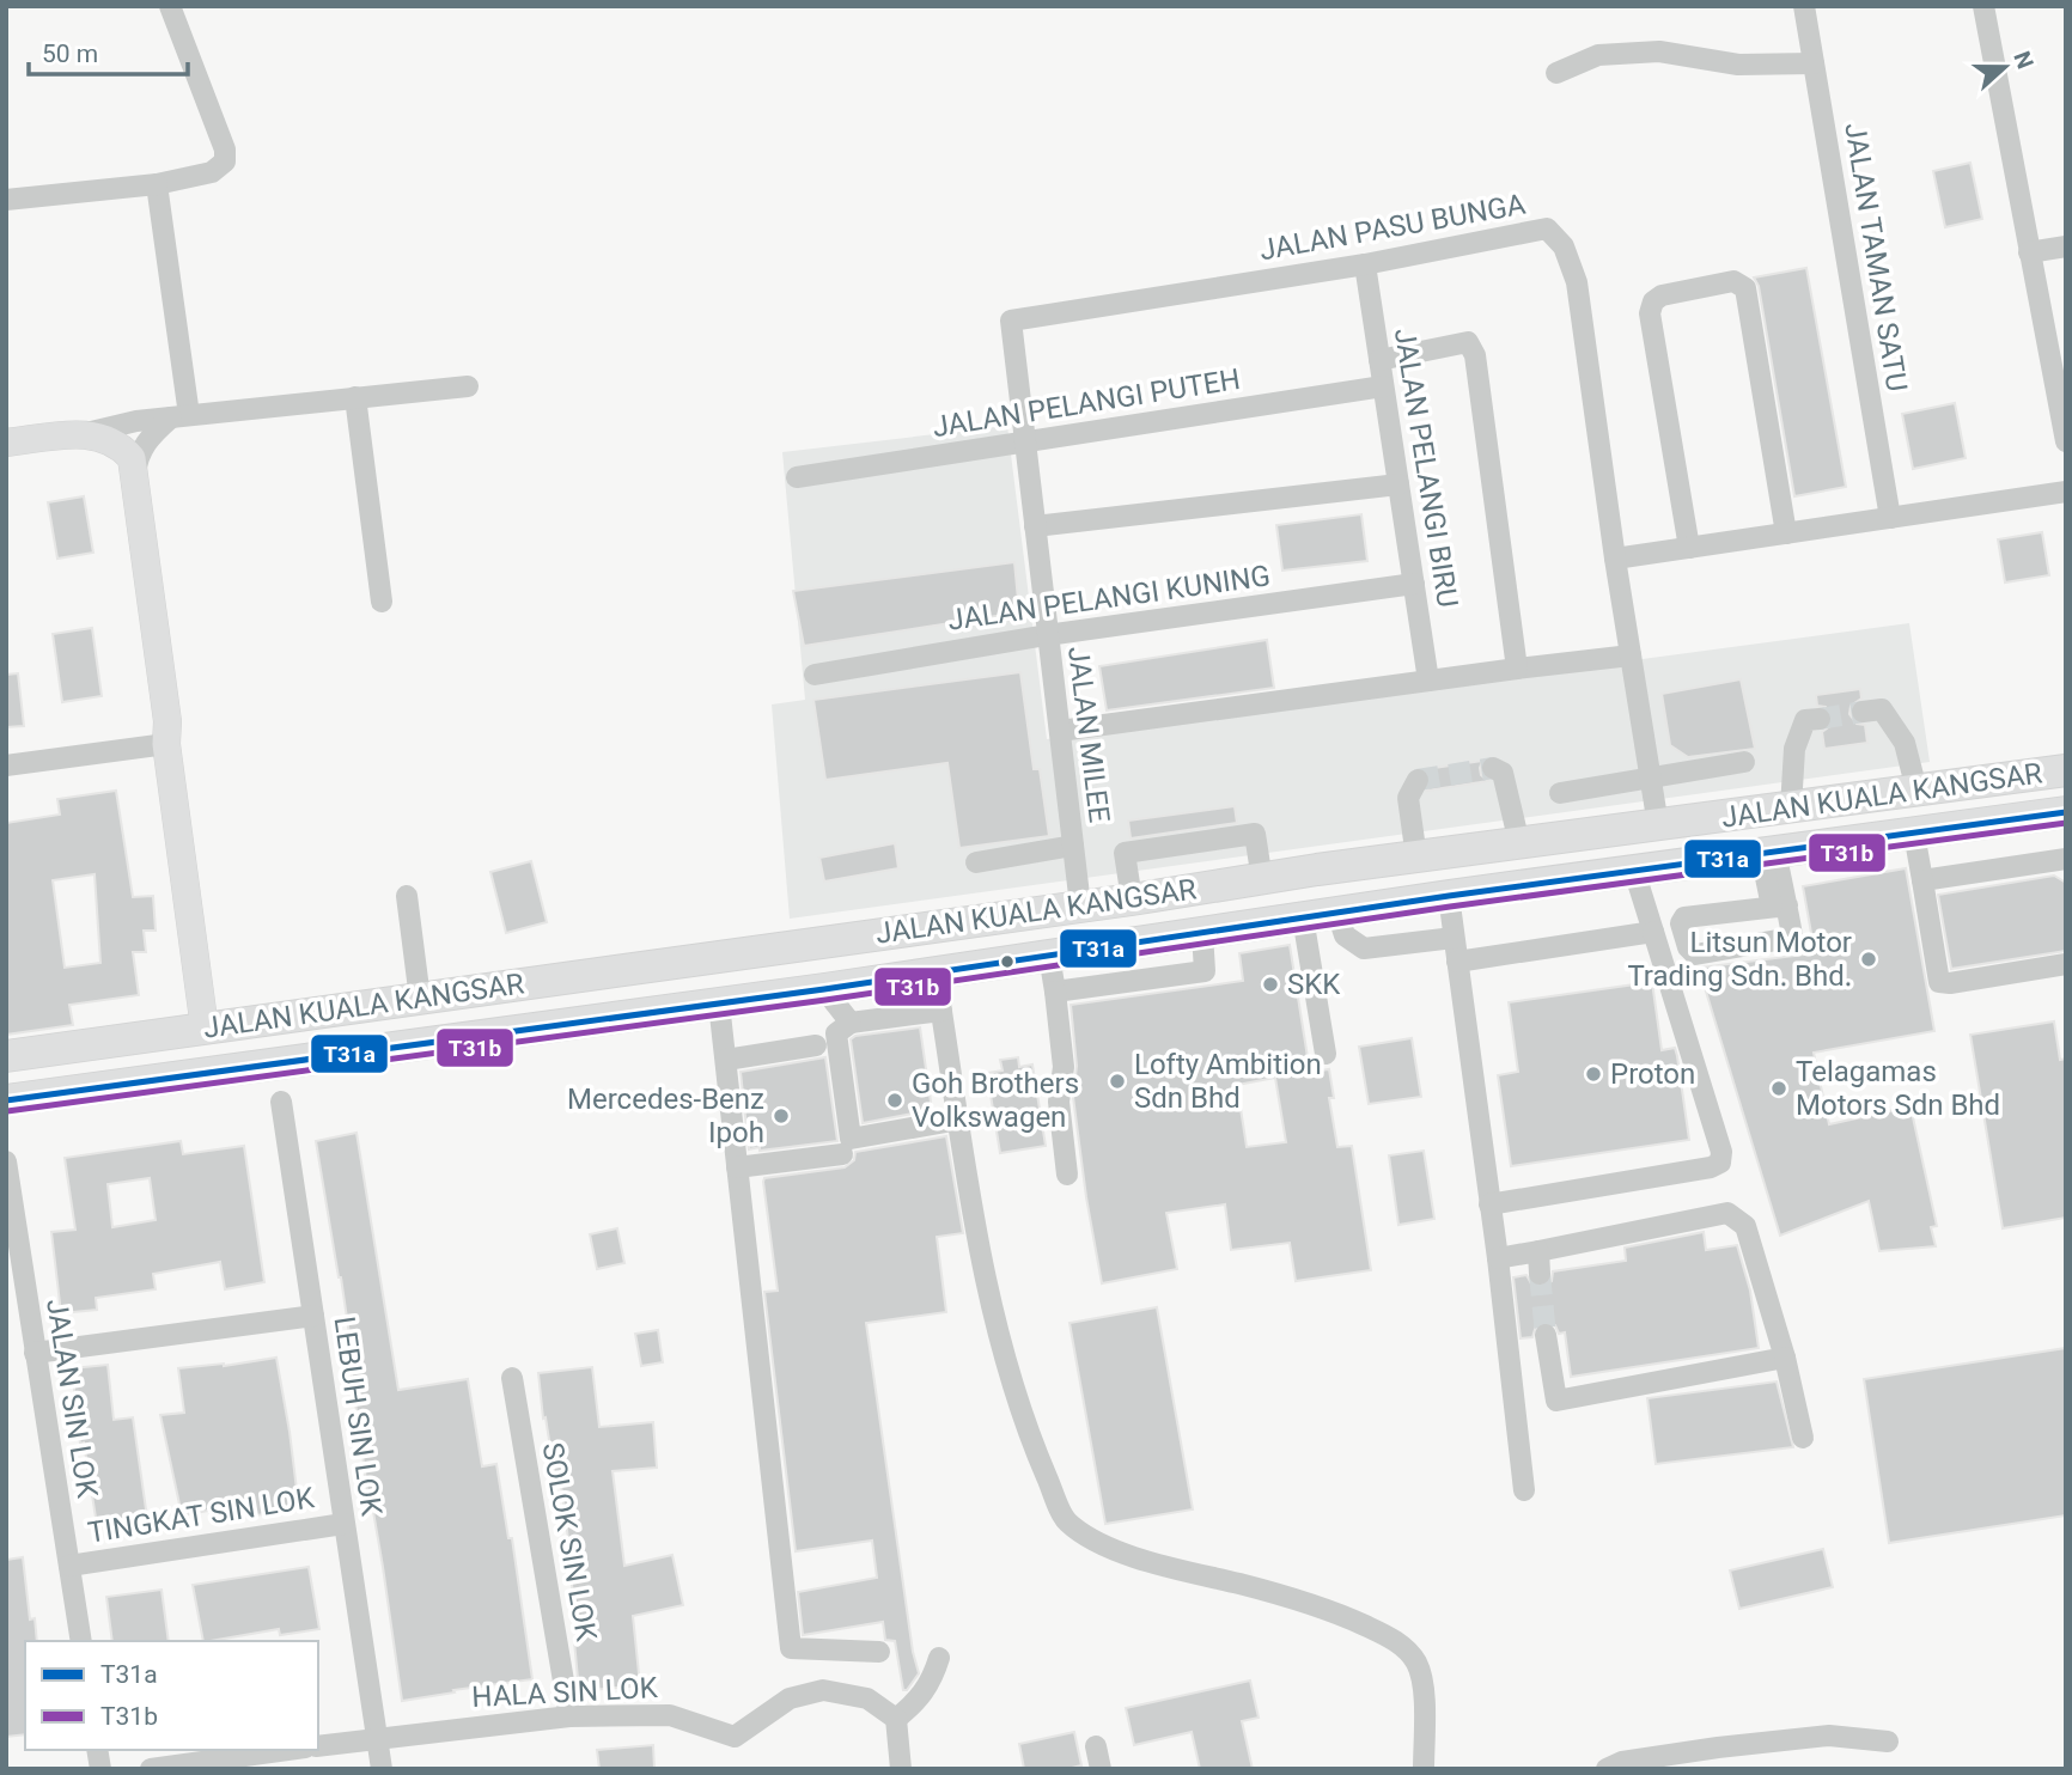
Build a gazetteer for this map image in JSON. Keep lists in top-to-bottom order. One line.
{"streets":{"highway":["JALAN KUALA KANGSAR"],"street":["JALAN PASU BUNGA","JALAN TAMAN SATU","JALAN PELANGI PUTEH","JALAN PELANGI BIRU","JALAN PELANGI KUNING","JALAN MILEE","JALAN SIN LOK","LEBUH SIN LOK","TINGKAT SIN LOK","SOLOK SIN LOK","HALA SIN LOK"]},"crossings":[["JALAN PASU BUNGA","JALAN PELANGI BIRU"],["JALAN PASU BUNGA","JALAN MILEE"],["JALAN PASU BUNGA","JALAN KUALA KANGSAR"],["JALAN PELANGI PUTEH","JALAN PELANGI BIRU"],["JALAN PELANGI PUTEH","JALAN MILEE"],["JALAN PELANGI BIRU","JALAN PELANGI KUNING"],["JALAN PELANGI KUNING","JALAN MILEE"],["JALAN MILEE","JALAN KUALA KANGSAR"],["JALAN SIN LOK","TINGKAT SIN LOK"],["LEBUH SIN LOK","TINGKAT SIN LOK"],["LEBUH SIN LOK","HALA SIN LOK"],["SOLOK SIN LOK","HALA SIN LOK"]],"places":["Litsun Motor Trading Sdn. Bhd.","SKK","Proton","Lofty Ambition Sdn Bhd","Telagamas Motors Sdn Bhd","Goh Brothers Volkswagen","Mercedes-Benz Ipoh"],"lines":["transit line T31a","transit line T31b"],"legend":["T31a","T31b"],"scale_bar":"50 m","north":"right"}
